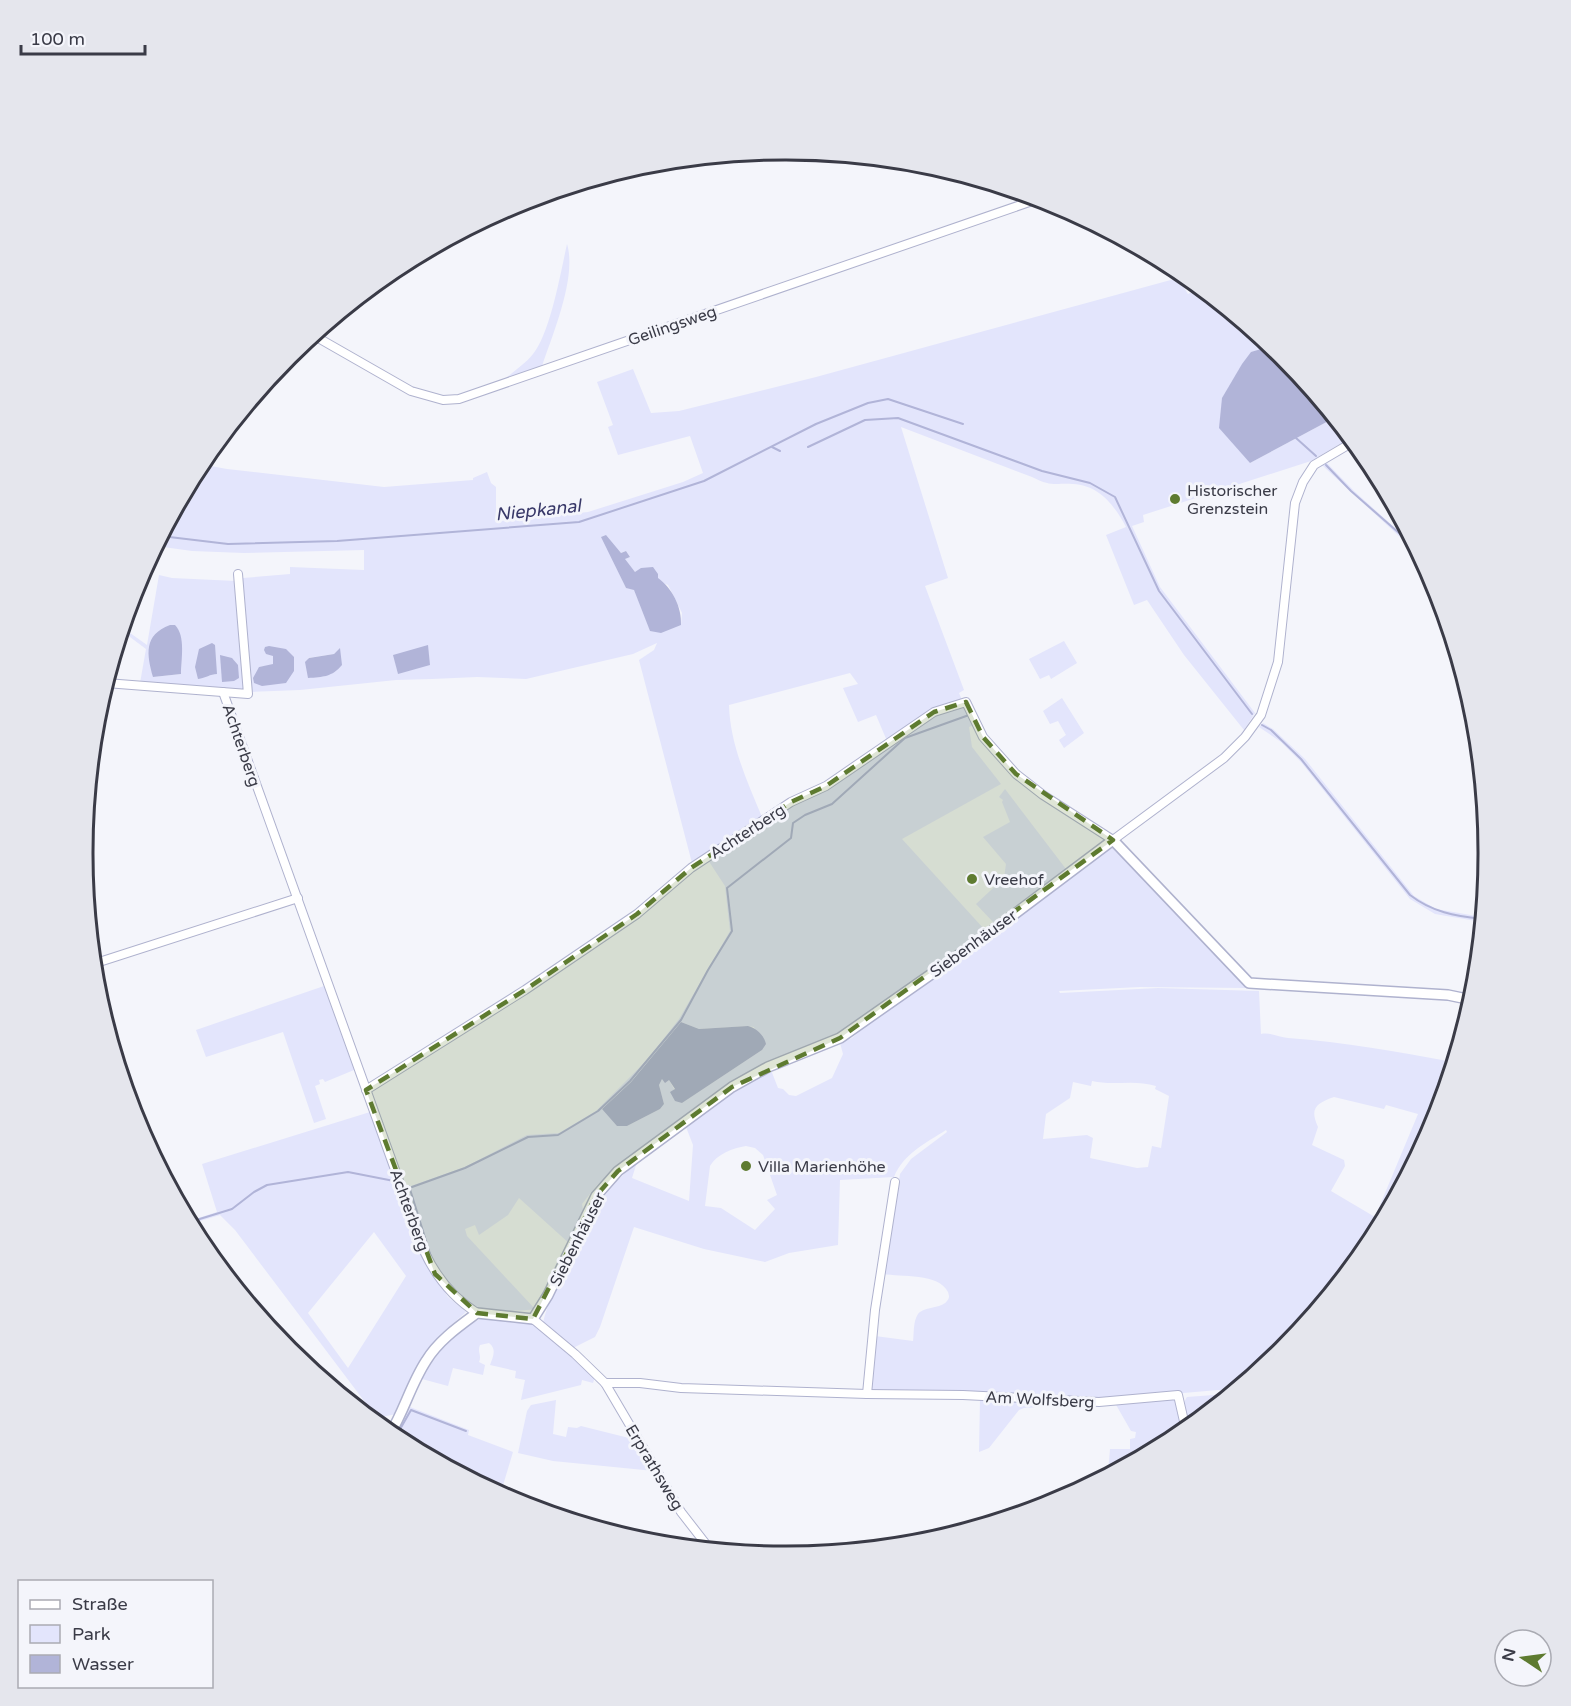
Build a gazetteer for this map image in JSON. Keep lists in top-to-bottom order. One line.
{"streets":{"street":["Geilingsweg","Achterberg","Siebenhäuser","Am Wolfsberg","Erprathsweg"]},"crossings":[["Achterberg","Siebenhäuser"],["Siebenhäuser","Erprathsweg"],["Am Wolfsberg","Erprathsweg"]],"water":["Niepkanal"],"places":["Historischer Grenzstein","Vreehof","Villa Marienhöhe"],"legend":["Straße","Park","Wasser"],"scale_bar":"100 m","north":"left"}
